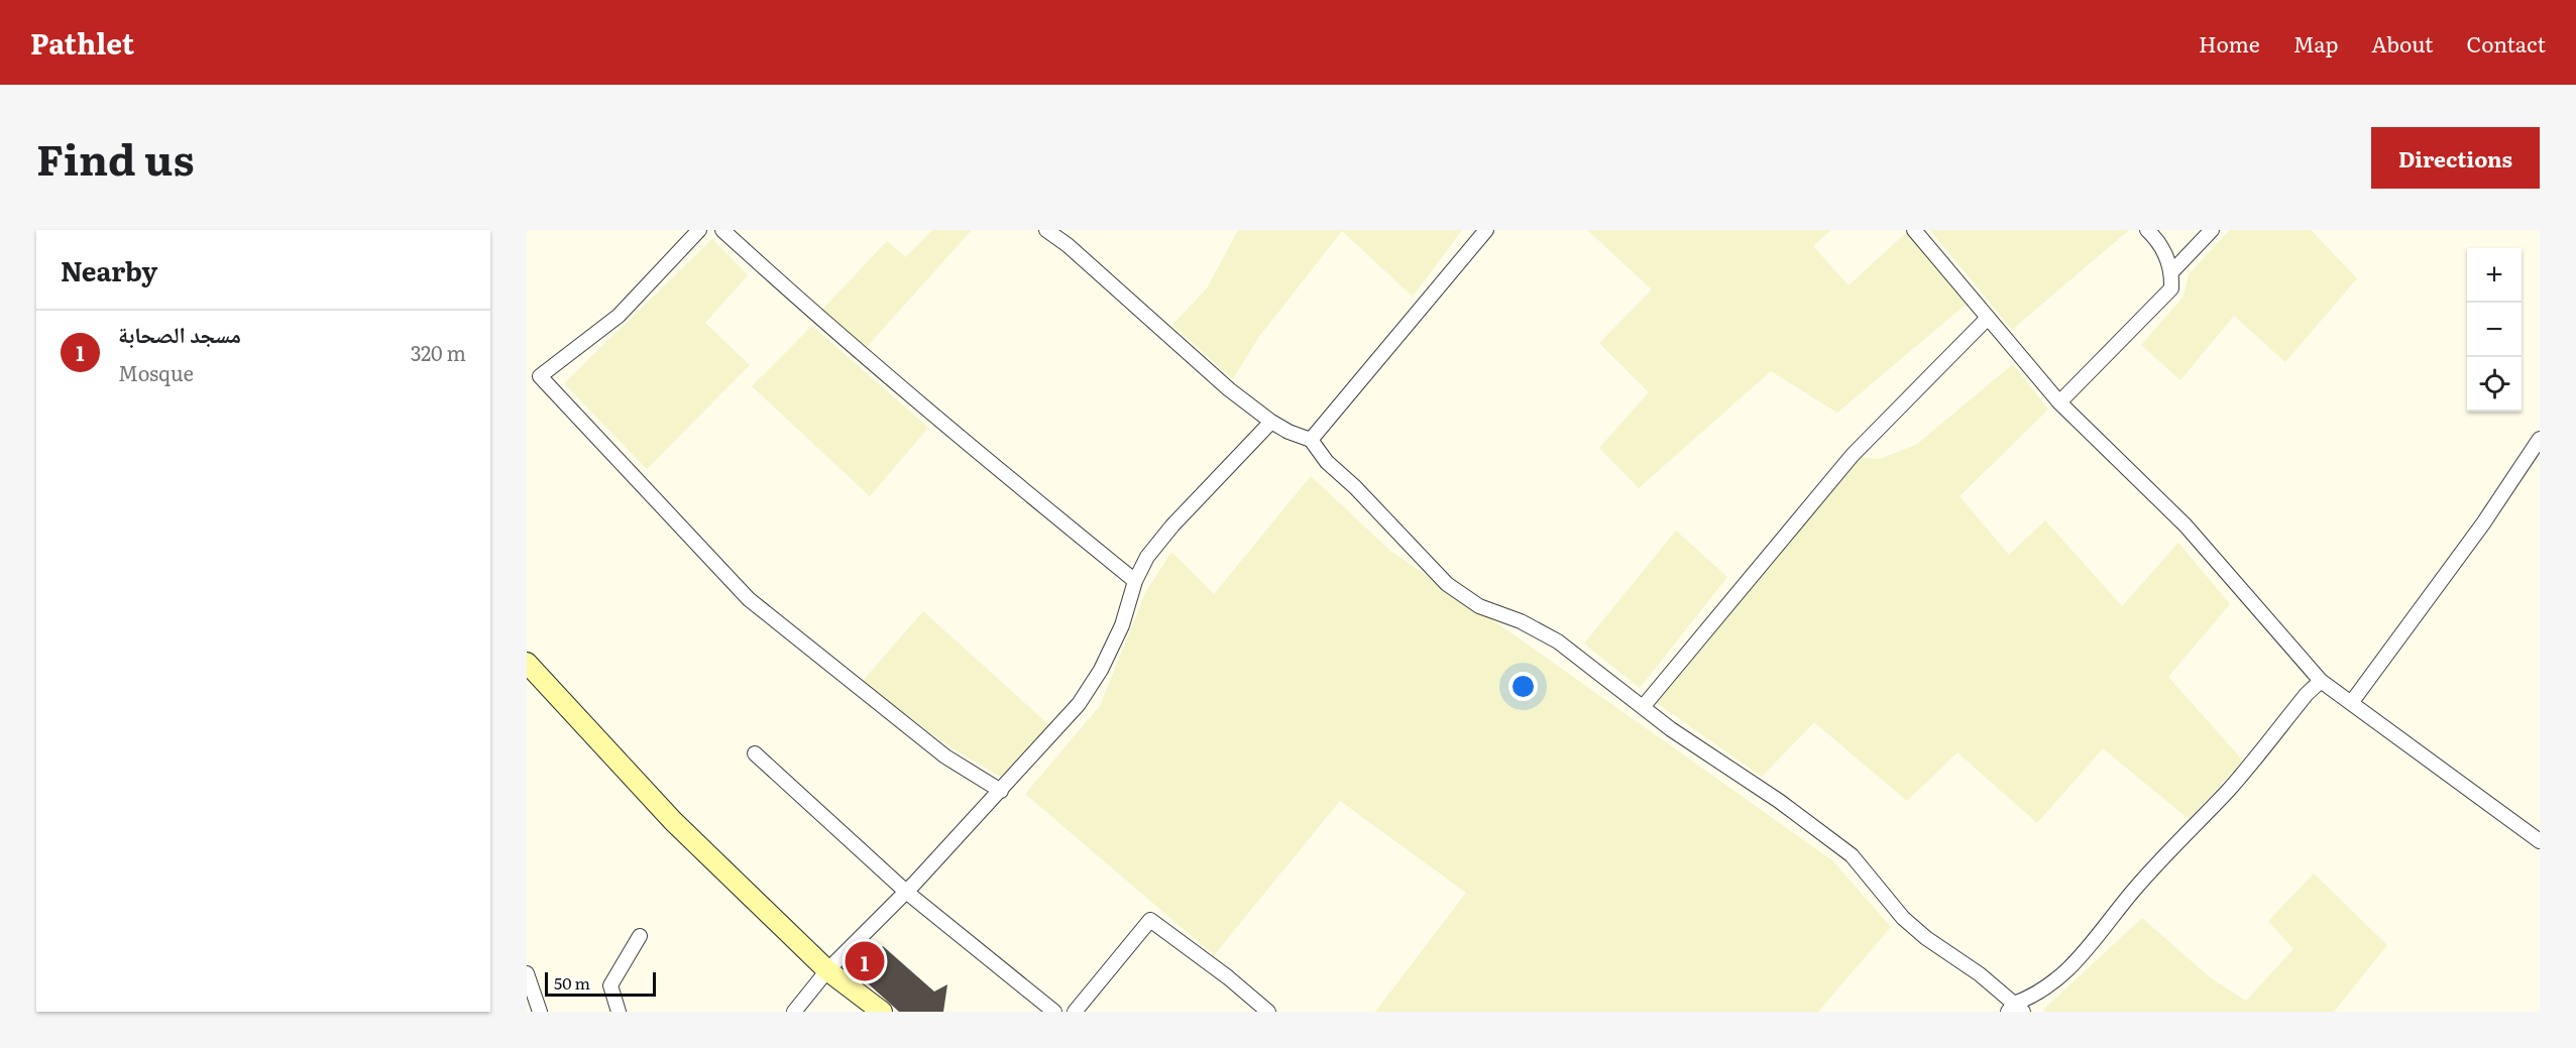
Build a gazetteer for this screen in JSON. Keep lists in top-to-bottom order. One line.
{"scale_bar":"50 m","page":{"header":"Pathlet","nav":["Home","Map","About","Contact"],"title":"Find us","buttons":"Directions","heading":"Nearby","map_buttons":["+","−"],"list":[{"mark":"1","name":"مسجد الصحابة","note":"Mosque","value":"320 m"}],"pins":"1","scale":"50 m"}}
